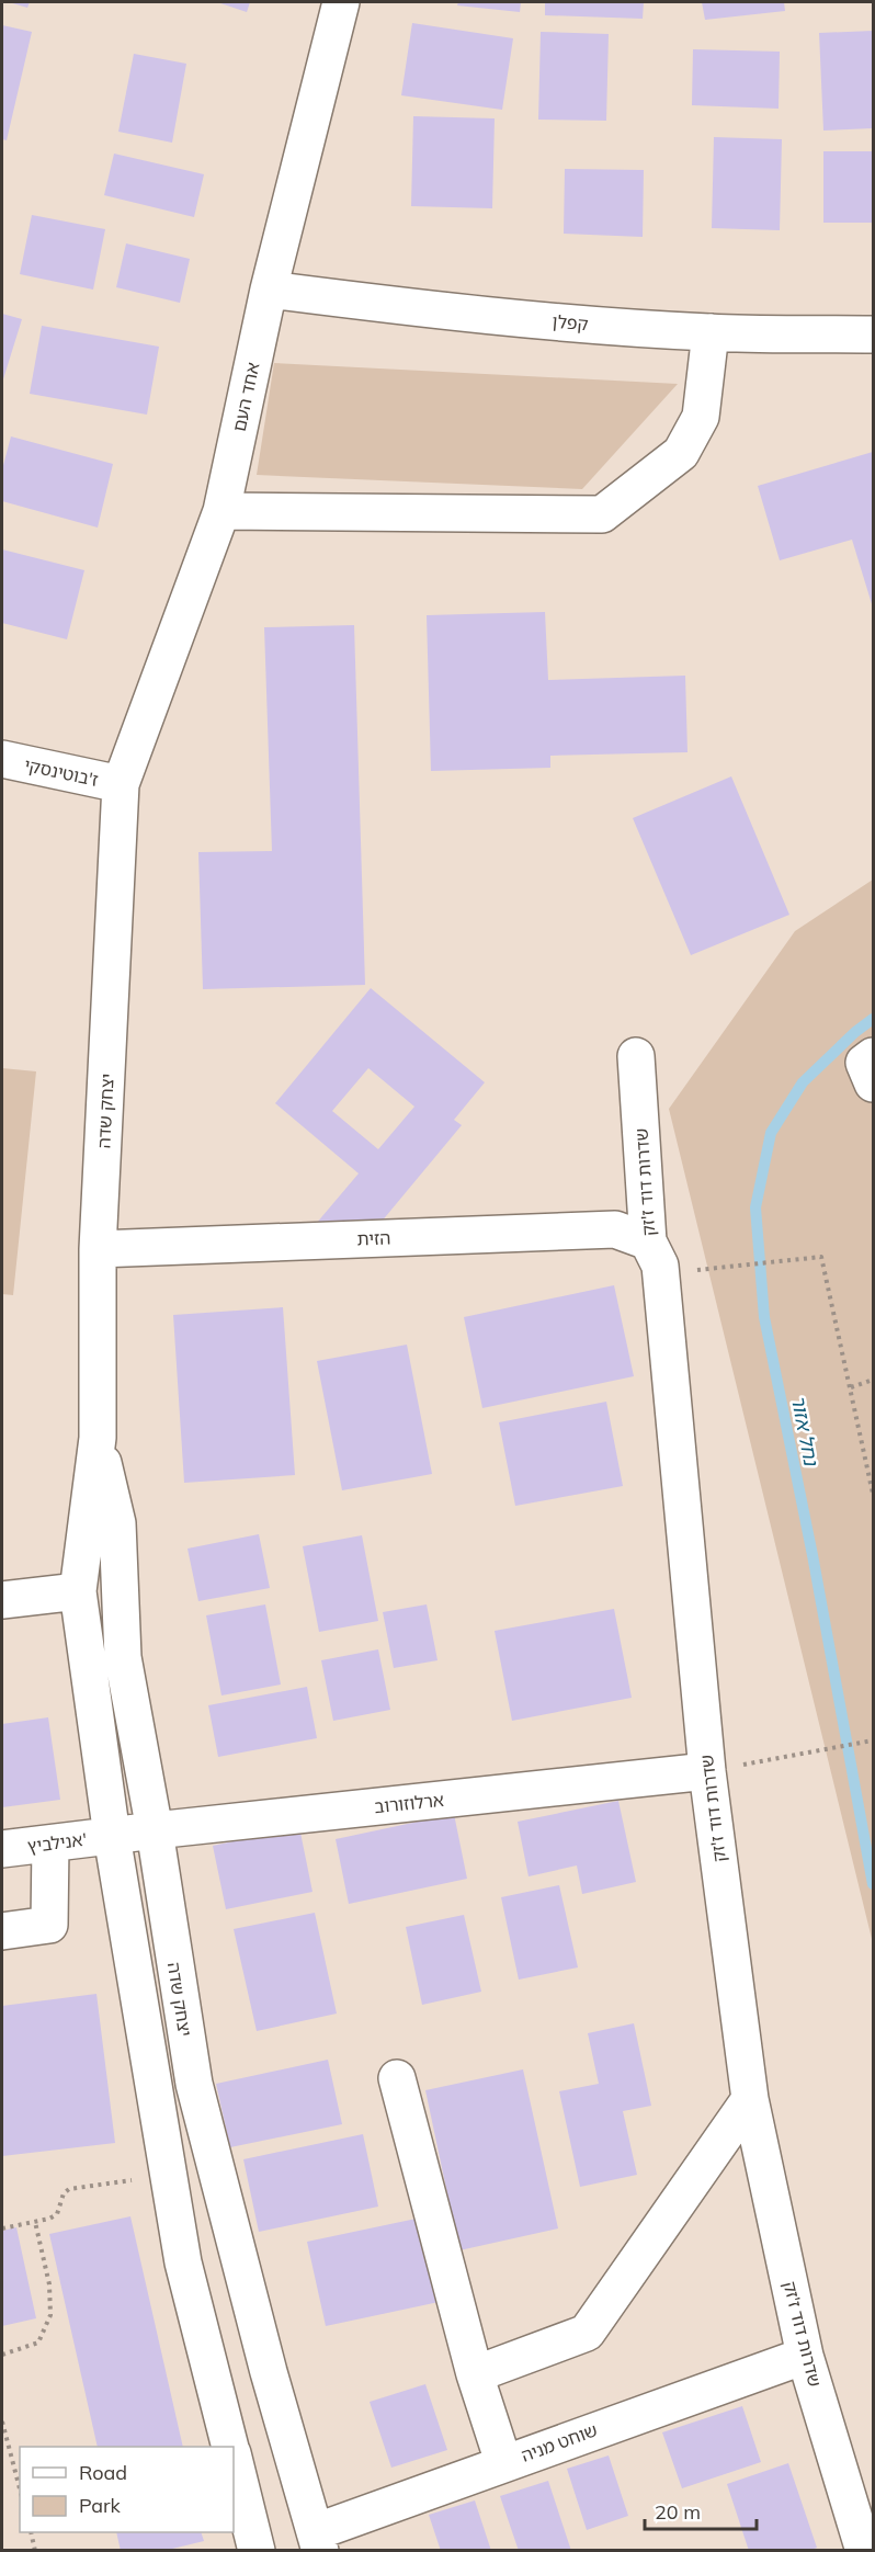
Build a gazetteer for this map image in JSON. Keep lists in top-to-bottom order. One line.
{"streets":{"street":["קפלן","אחד העם","ז'בוטינסקי","יצחק שדה","שדרות דוד ז'זק","הזית","ארלוזורוב","אנילביץ'","שוחט מניה"]},"crossings":[["קפלן","אחד העם"],["אחד העם","ז'בוטינסקי"],["אחד העם","יצחק שדה"],["ז'בוטינסקי","יצחק שדה"],["יצחק שדה","הזית"],["יצחק שדה","ארלוזורוב"],["יצחק שדה","אנילביץ'"],["יצחק שדה","שוחט מניה"],["שדרות דוד ז'זק","הזית"],["שדרות דוד ז'זק","ארלוזורוב"],["שדרות דוד ז'זק","שוחט מניה"],["ארלוזורוב","אנילביץ'"]],"water":["נחל אזור"],"legend":["Road","Park"],"scale_bar":"20 m"}
